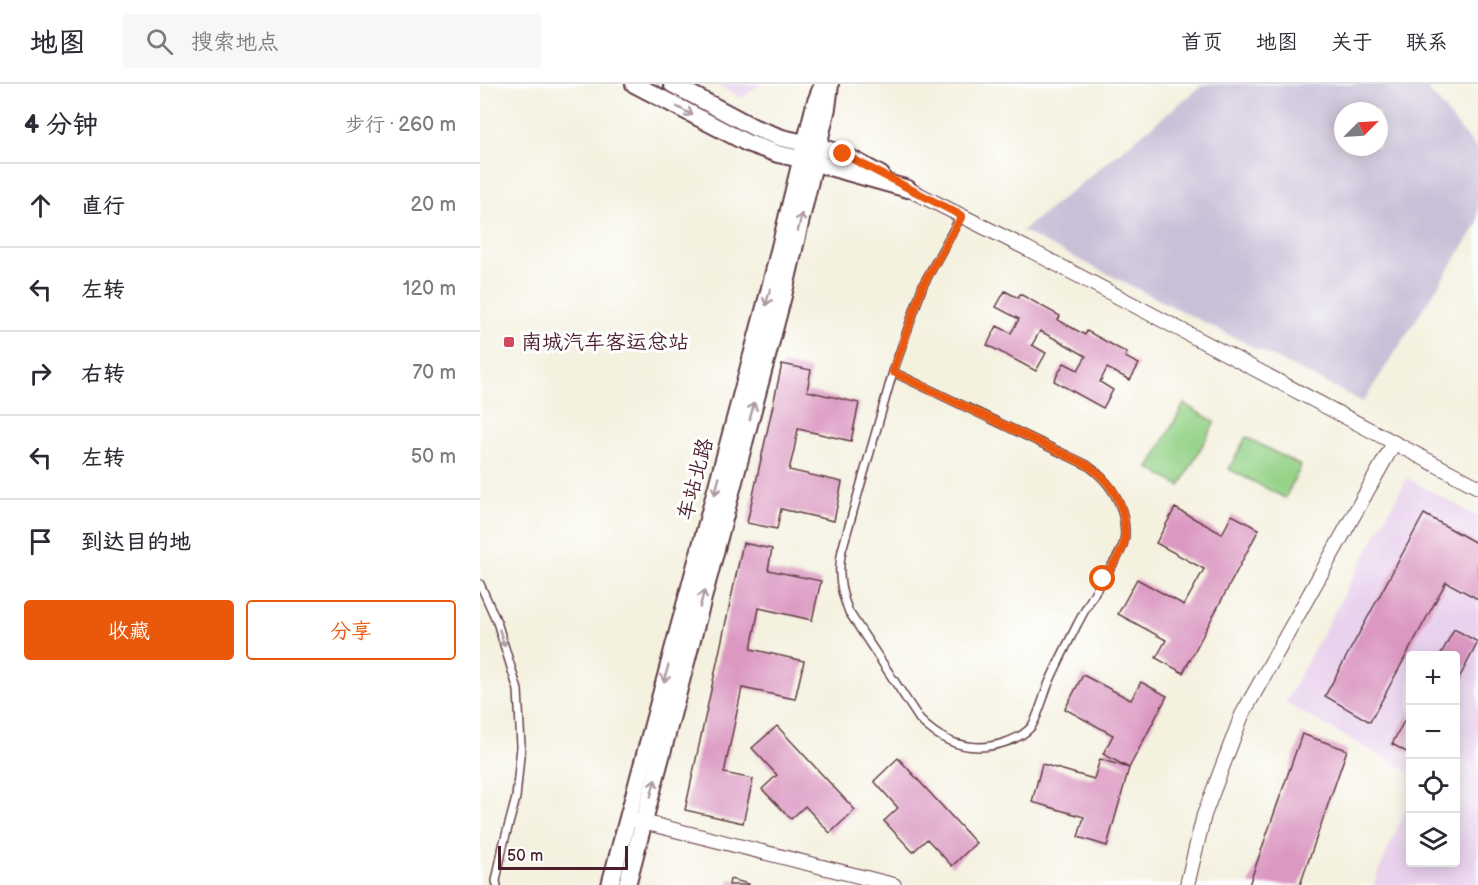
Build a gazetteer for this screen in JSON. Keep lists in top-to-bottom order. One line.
{"streets":{"street":["车站北路"]},"places":{"transit":["南城汽车客运总站"]},"scale_bar":"50 m","north":"top right","page":{"header":"地图","search":"搜索地点","nav":["首页","地图","关于","联系"],"heading":["4 分钟","步行 · 260 m"],"list":[["直行","20 m"],["左转","120 m"],["右转","70 m"],["左转","50 m"],"到达目的地"],"buttons":["收藏","分享"],"map_buttons":["+","−"],"scale":"50 m"}}
